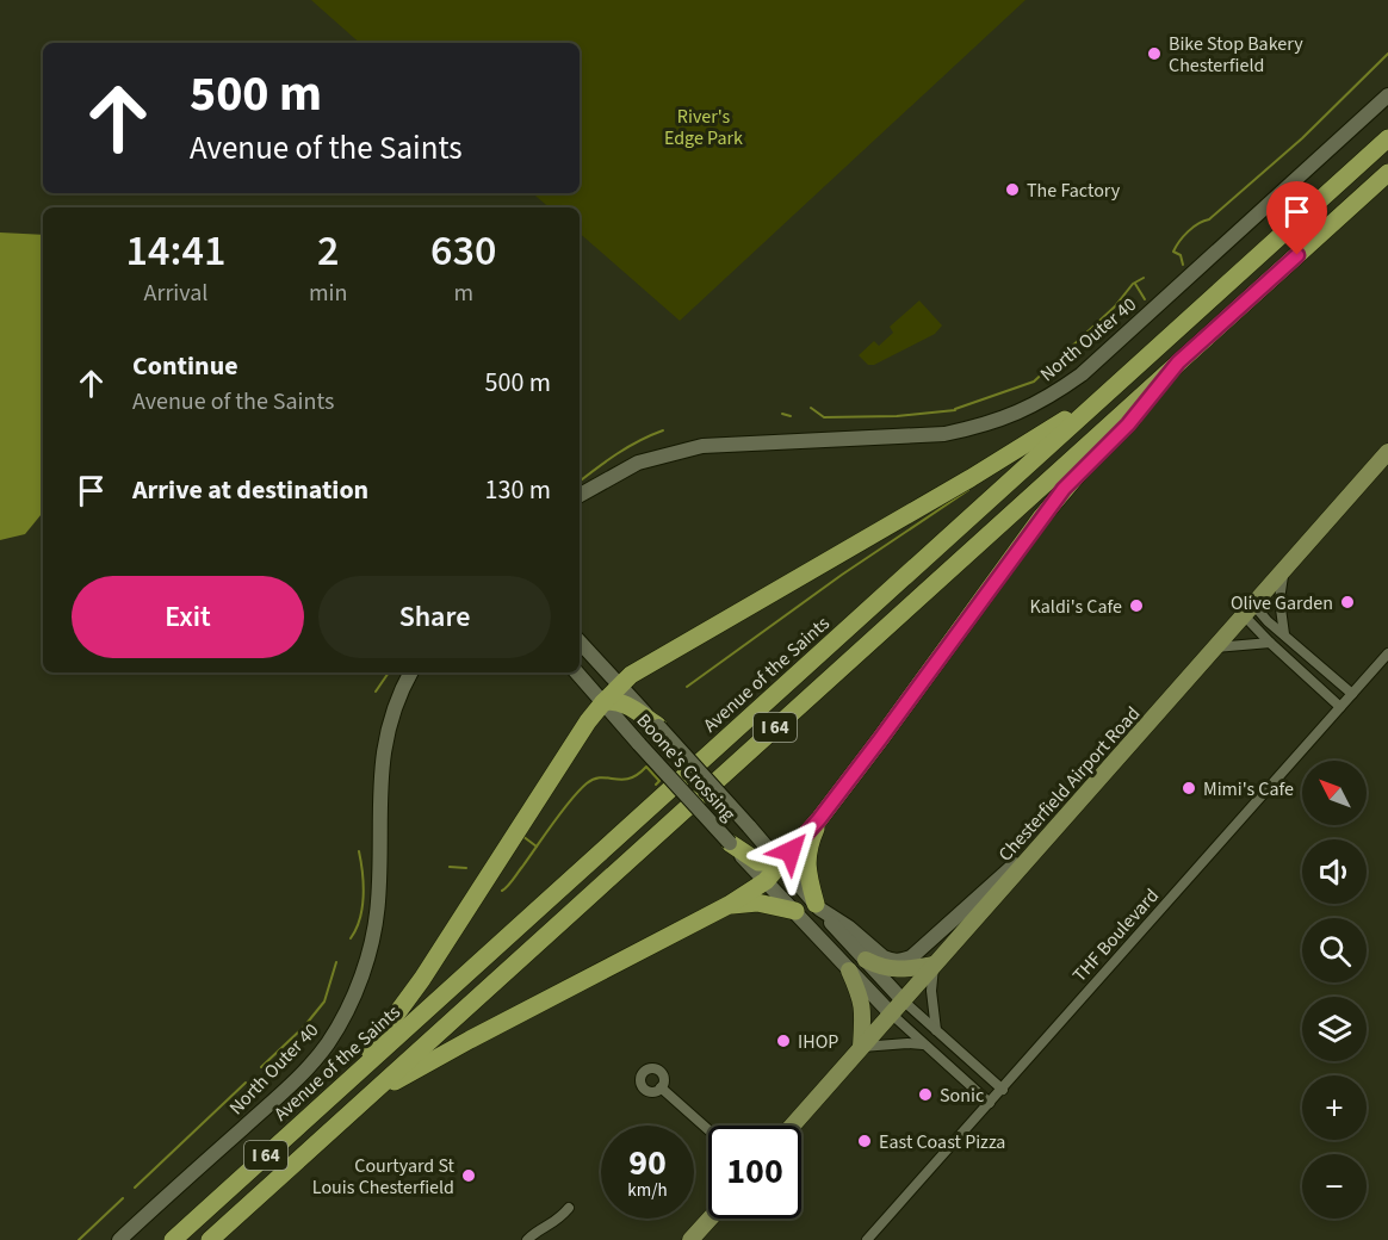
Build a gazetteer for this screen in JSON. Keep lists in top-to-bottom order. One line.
{"streets":{"highway":["Avenue of the Saints","I 64"],"main road":["Chesterfield Airport Road"],"street":["North Outer 40","Boone's Crossing","THF Boulevard"]},"crossings":[["Boone's Crossing","Chesterfield Airport Road"]],"parks":["River's Edge Park"],"places":["Bike Stop Bakery Chesterfield","The Factory","Olive Garden","Kaldi's Cafe","Mimi's Cafe","IHOP","Sonic","East Coast Pizza","Courtyard St Louis Chesterfield"],"north":"top left","page":{"turn":["500 m","Avenue of the Saints"],"eta":["14:41","Arrival","2","min","630","m"],"list":[{"name":"Continue","note":"Avenue of the Saints","value":"500 m"},{"name":"Arrive at destination","value":"130 m"}],"buttons":["Exit","Share"],"map_buttons":["+","−"],"speed":"90 km/h","limit":"100"}}
